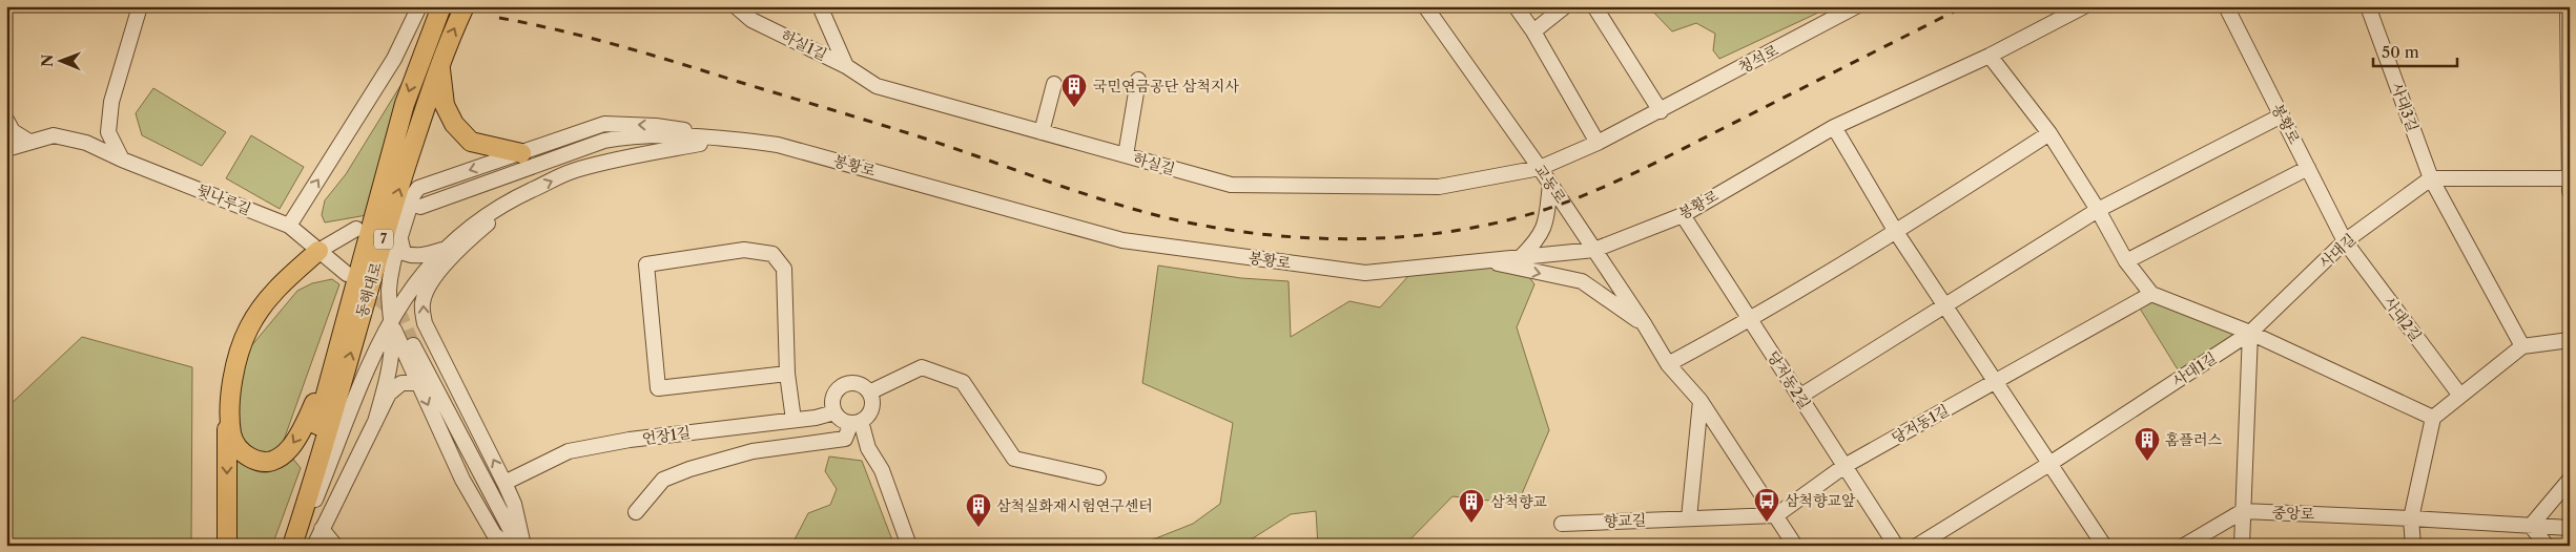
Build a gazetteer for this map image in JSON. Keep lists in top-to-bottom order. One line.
{"streets":{"main road":["7","동해대로"],"street":["하실1길","청석로","사대3길","봉황로","하실길","교동로","뒷나루길","사대길","사대2길","사대1길","당저동2길","당저동1길","언장1길","중앙로","향교길"]},"crossings":[["하실1길","하실길"],["청석로","하실길"],["청석로","교동로"],["사대3길","사대길"],["봉황로","교동로"],["봉황로","사대길"],["봉황로","사대2길"],["봉황로","당저동2길"],["하실길","교동로"],["교동로","향교길"],["사대길","사대2길"],["사대길","사대1길"],["당저동2길","당저동1길"]],"places":{"building":["국민연금공단 삼척지사","홈플러스","삼척향교","삼척실화재시험연구센터"],"bus stop":["삼척향교앞"]},"scale_bar":"50 m","north":"left"}
